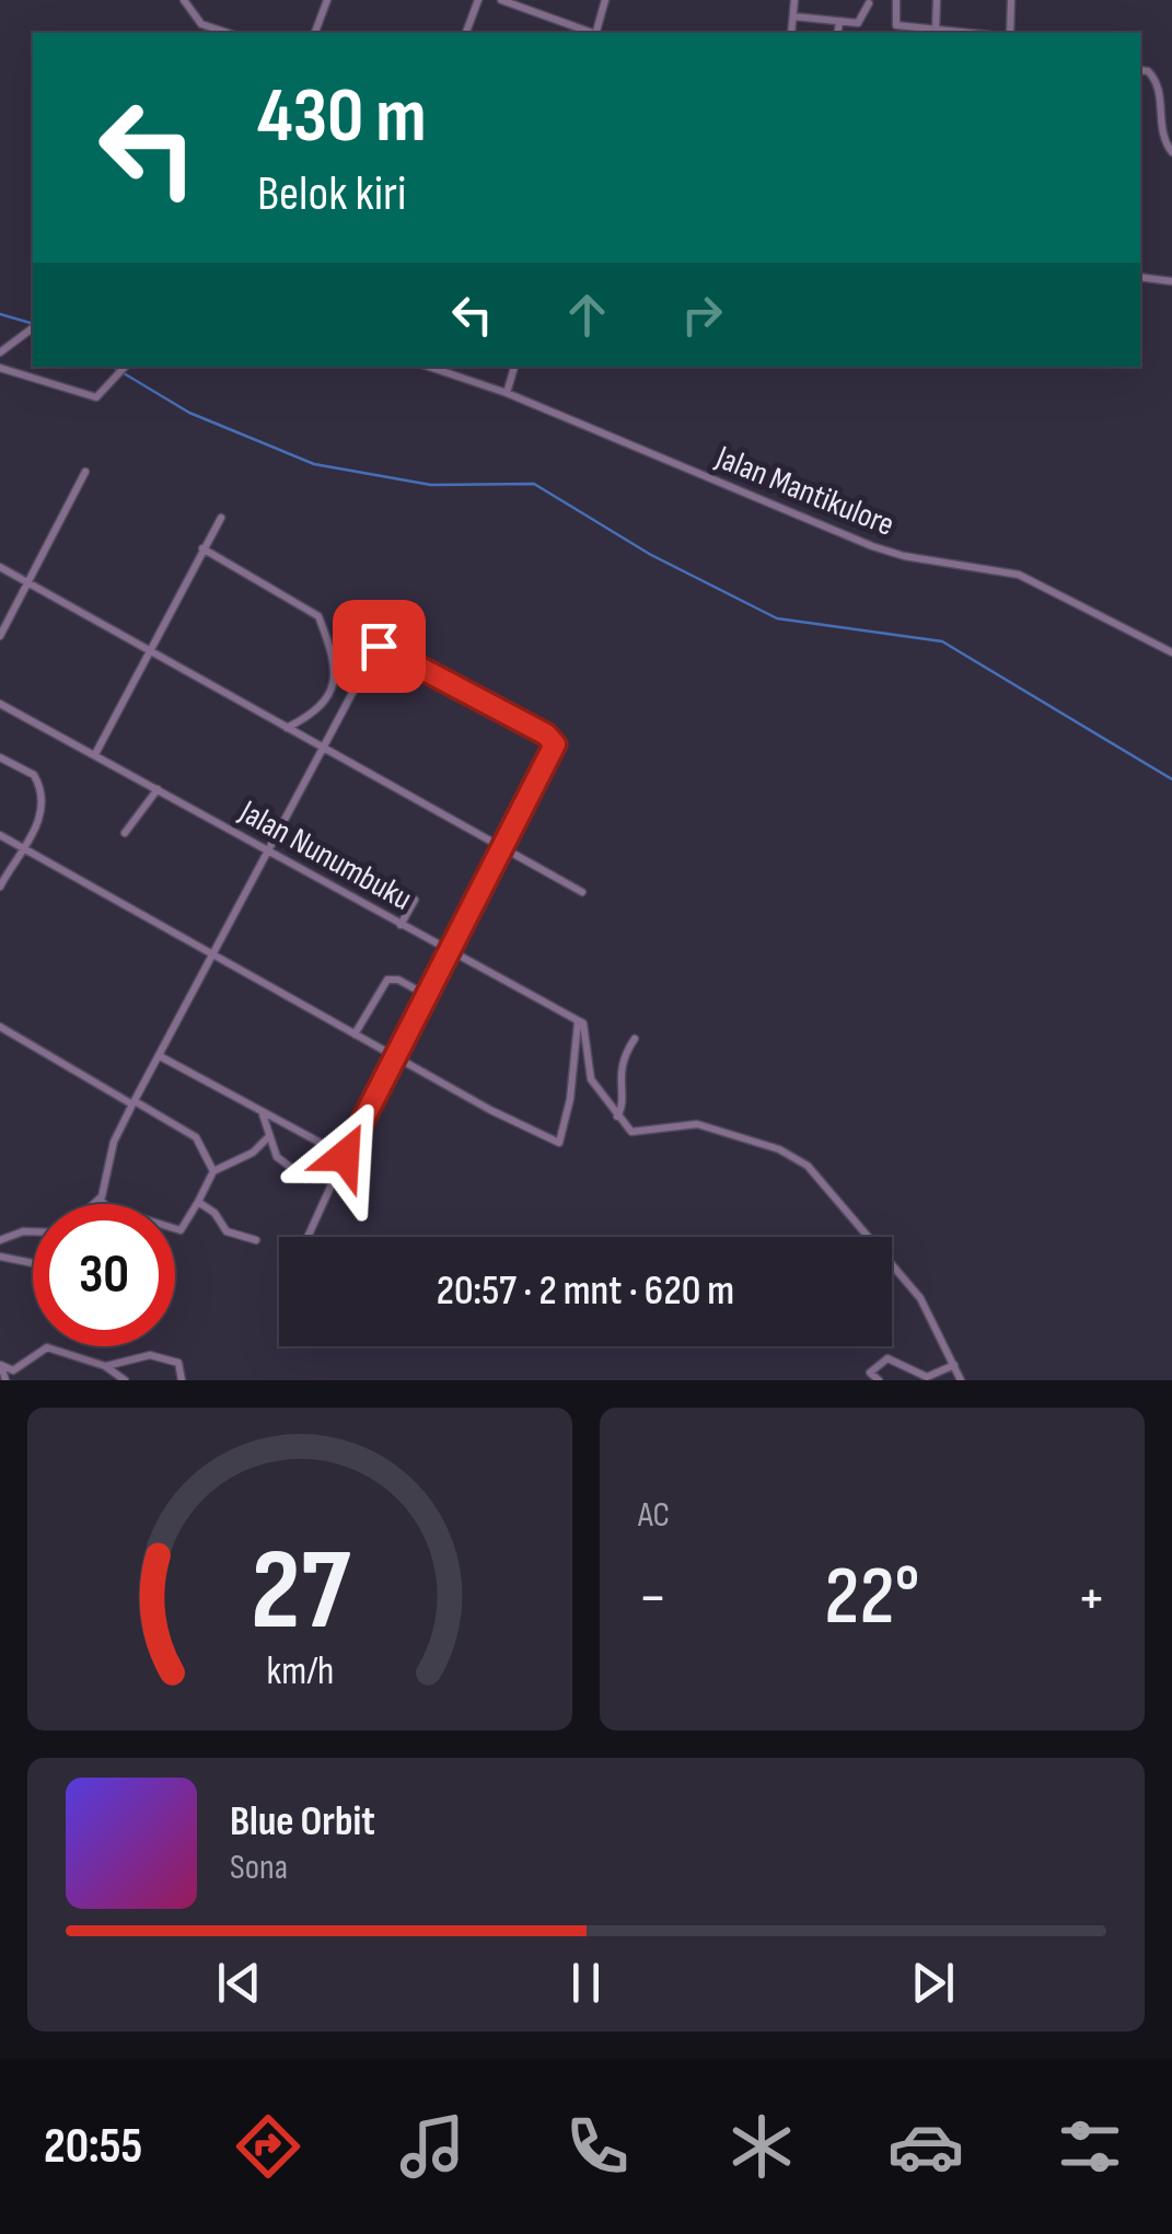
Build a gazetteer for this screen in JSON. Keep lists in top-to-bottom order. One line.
{"streets":{"street":["Jalan Mantikulore","Jalan Nunumbuku"]},"page":{"turn":["430 m","Belok kiri"],"limit":"30","trip":"20:57 · 2 mnt · 620 m","tile":"AC","heat":["−","22°","+"],"song":["Blue Orbit","Sona"],"tabs":"20:55","gauge":["27","km/h"]}}
